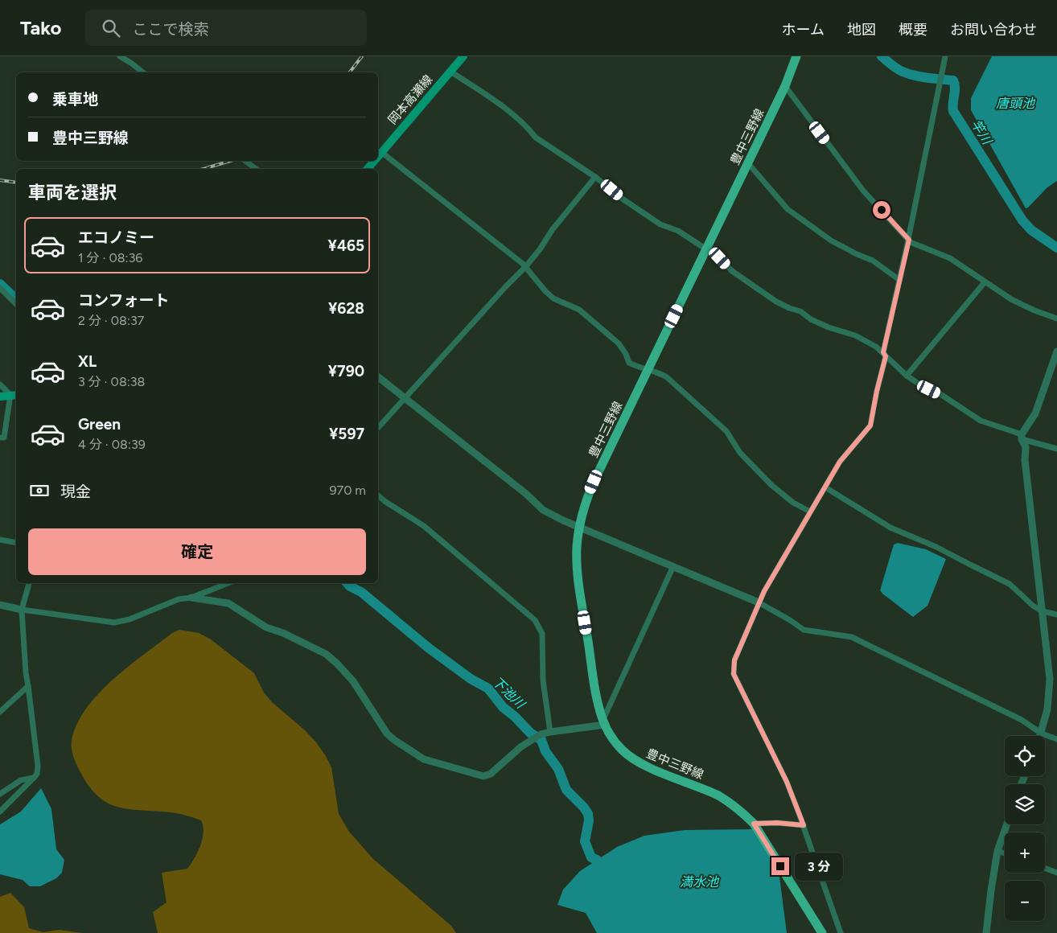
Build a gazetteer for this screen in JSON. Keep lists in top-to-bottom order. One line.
{"streets":{"main road":["岡本高瀬線","豊中三野線"]},"water":["唐頭池","竿川","下池川","満水池"],"page":{"header":"Tako","search":"ここで検索","nav":["ホーム","地図","概要","お問い合わせ"],"banner":["乗車地","豊中三野線"],"heading":"車両を選択","list":[{"name":"エコノミー","note":"1 分 · 08:36","value":"¥465"},{"name":"コンフォート","note":"2 分 · 08:37","value":"¥628"},{"name":"XL","note":"3 分 · 08:38","value":"¥790"},{"name":"Green","note":"4 分 · 08:39","value":"¥597"}],"pay":["現金","970 m"],"buttons":"確定","map_buttons":["+","−"],"bubble":"3 分"}}
